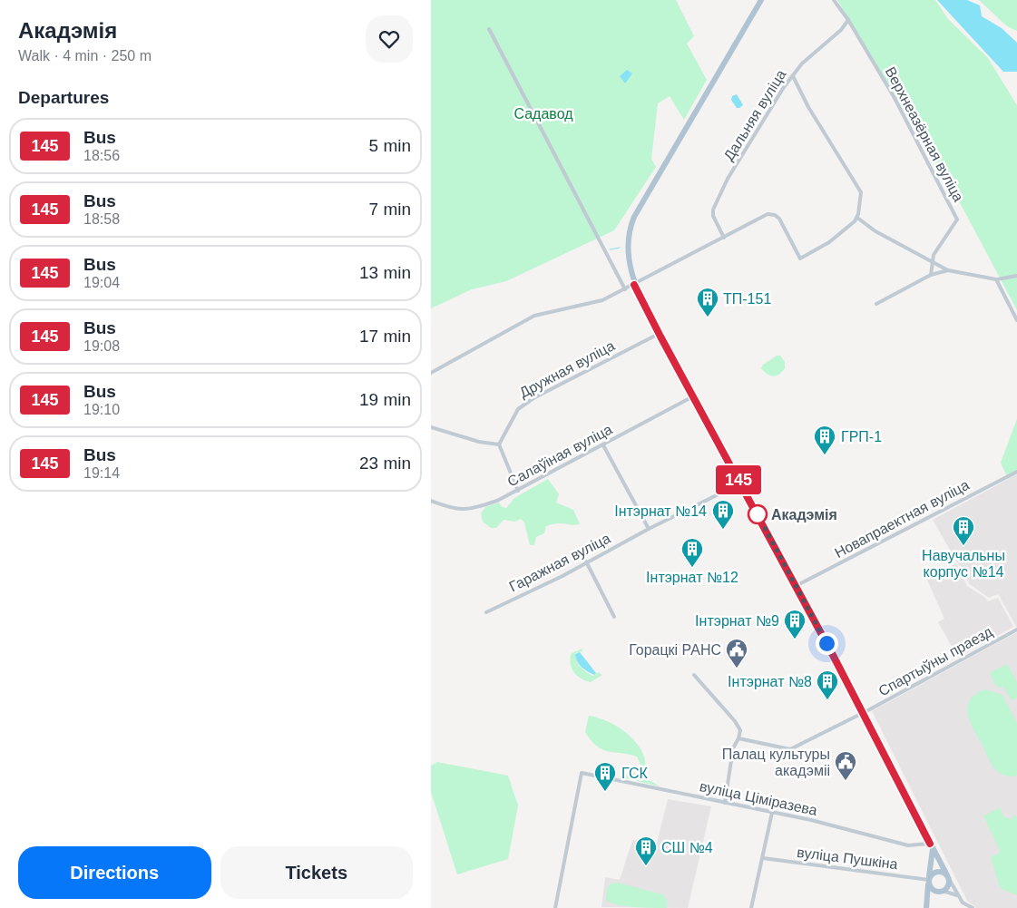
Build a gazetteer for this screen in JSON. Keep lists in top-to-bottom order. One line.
{"streets":{"street":["Дальняя вуліца","Верхнеазёрная вуліца","Дружная вуліца","Салаўіная вуліца","Новапраектная вуліца","Гаражная вуліца","Спартыўны праезд","вуліца Ціміразева","вуліца Пушкіна"]},"crossings":[["Дальняя вуліца","Верхнеазёрная вуліца"]],"parks":["Садавод"],"places":{"building":["ТП-151","ГРП-1","Інтэрнат №14","Навучальны корпус №14","Інтэрнат №12","Інтэрнат №9","Інтэрнат №8","ГСК","СШ №4"],"other":["Акадэмія"],"public building":["Горацкі РАНС","Палац культуры акадэміі"]},"lines":["bus line 145"],"page":{"heading":[["Акадэмія","Walk · 4 min · 250 m"],"Departures"],"on_map":"145","list":[{"mark":"145","name":"Bus","note":"18:56","value":"5 min"},{"mark":"145","name":"Bus","note":"18:58","value":"7 min"},{"mark":"145","name":"Bus","note":"19:04","value":"13 min"},{"mark":"145","name":"Bus","note":"19:08","value":"17 min"},{"mark":"145","name":"Bus","note":"19:10","value":"19 min"},{"mark":"145","name":"Bus","note":"19:14","value":"23 min"}],"buttons":["Directions","Tickets"]}}
